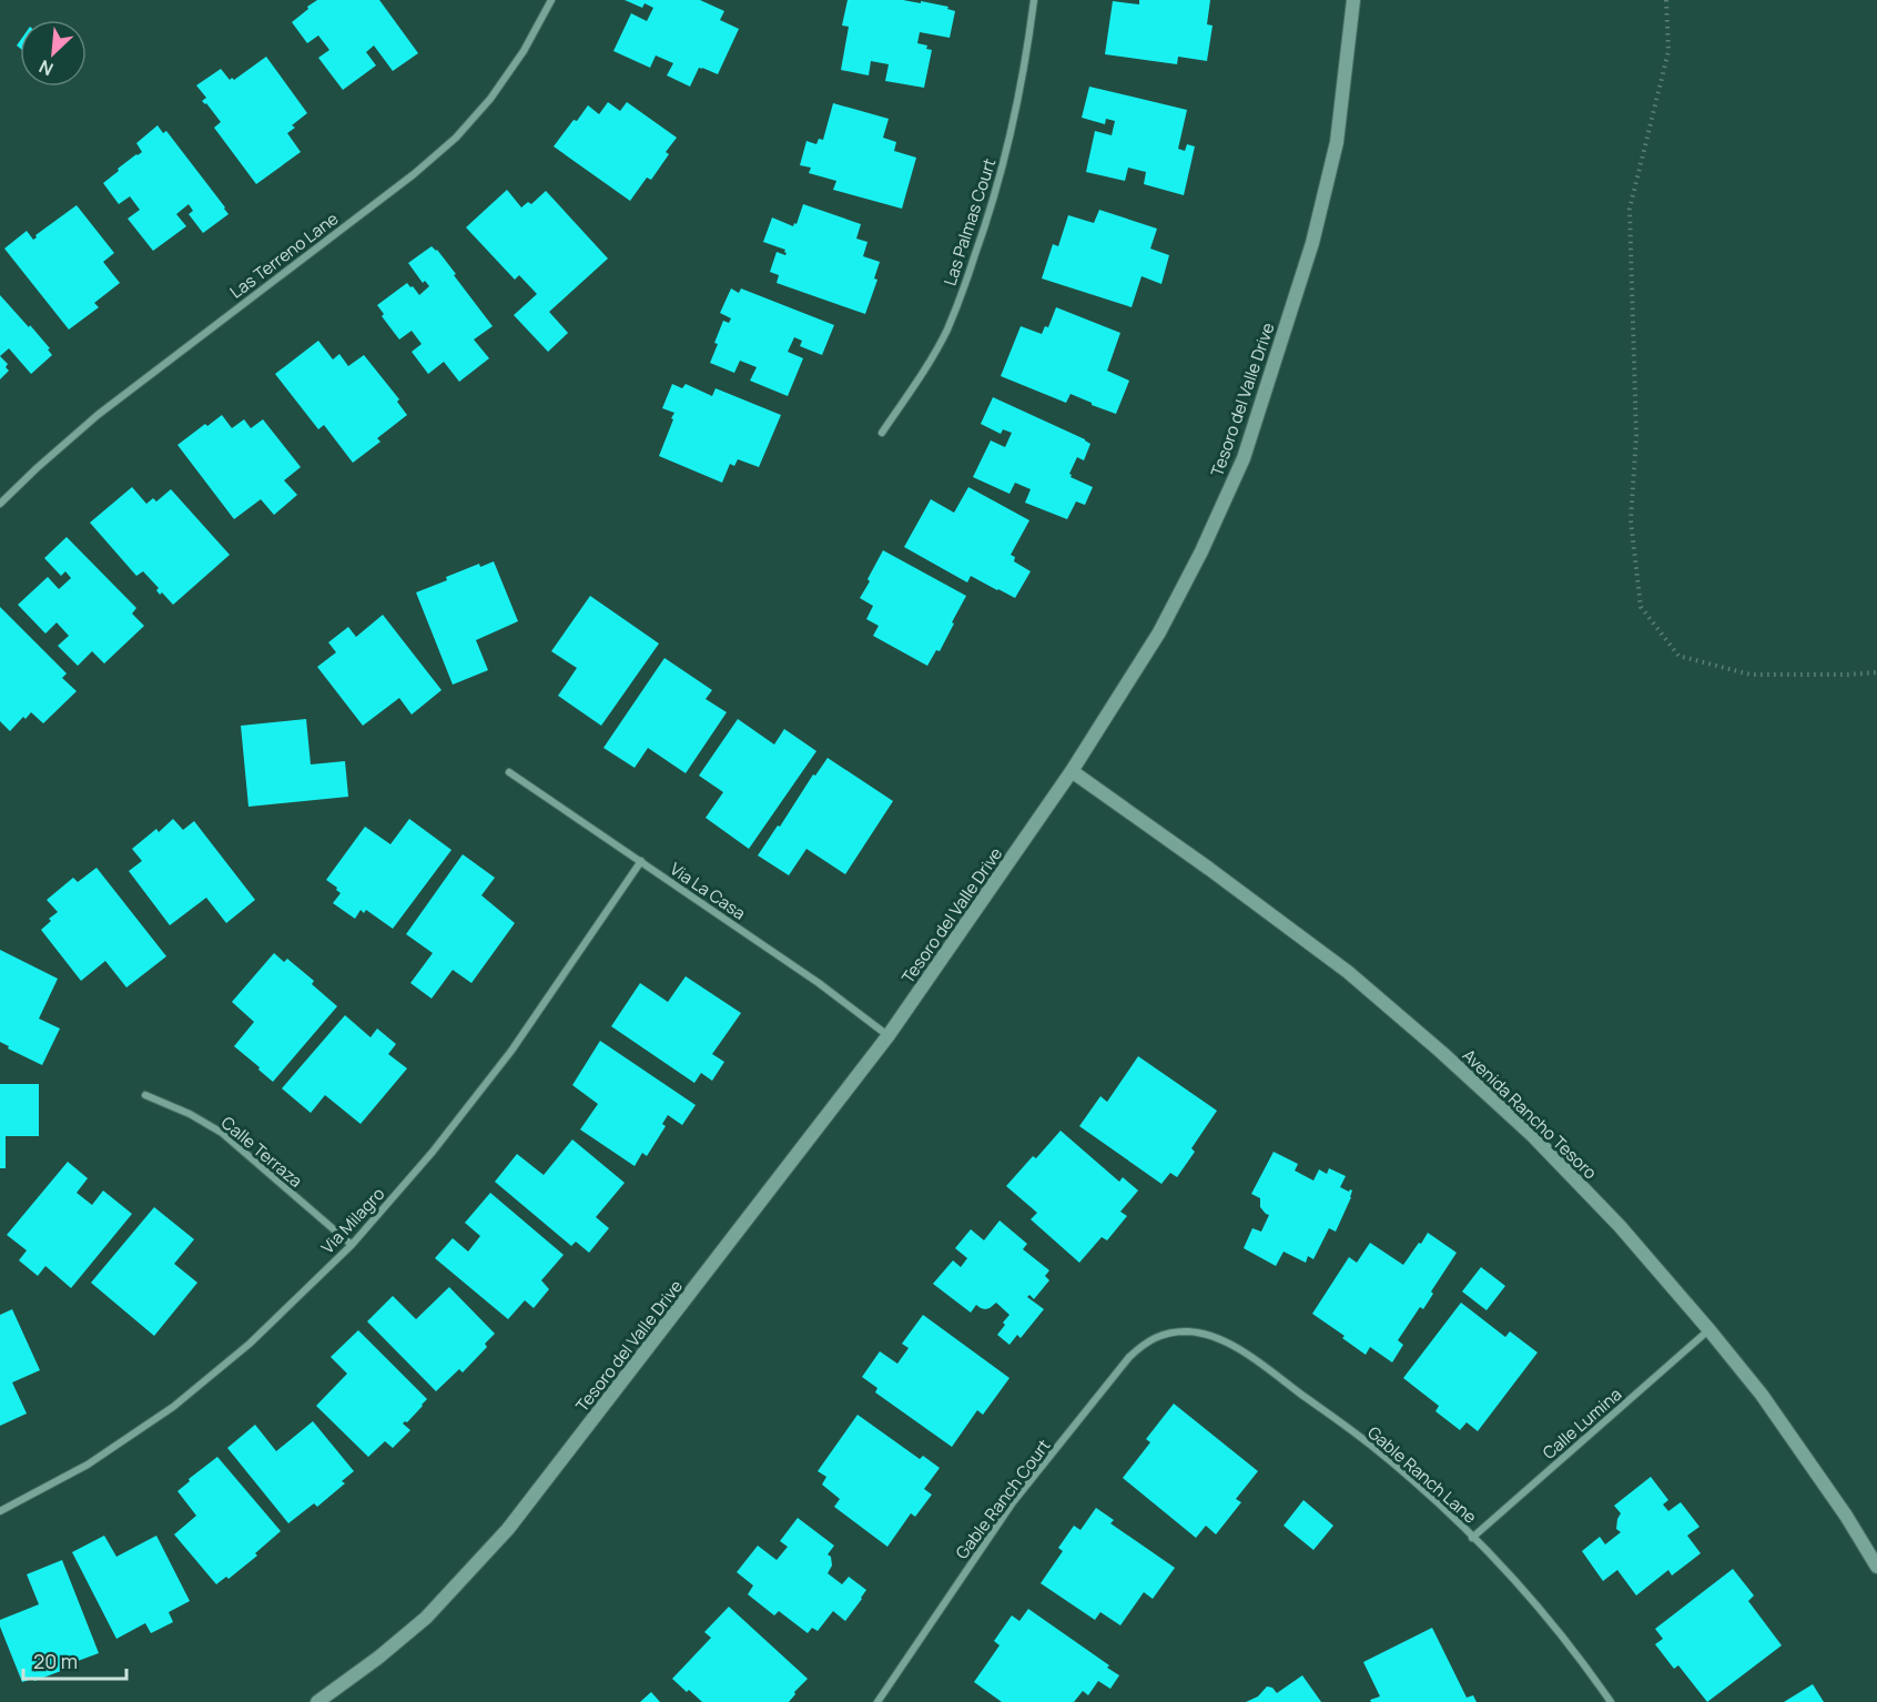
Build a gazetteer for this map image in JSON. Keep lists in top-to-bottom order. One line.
{"streets":{"street":["Las Palmas Court","Las Terreno Lane","Tesoro del Valle Drive","Via La Casa","Avenida Rancho Tesoro","Calle Terraza","Via Milagro","Calle Lumina","Gable Ranch Lane","Gable Ranch Court"]},"crossings":[["Tesoro del Valle Drive","Via La Casa"],["Tesoro del Valle Drive","Avenida Rancho Tesoro"],["Via La Casa","Via Milagro"],["Avenida Rancho Tesoro","Calle Lumina"],["Calle Terraza","Via Milagro"],["Calle Lumina","Gable Ranch Lane"],["Gable Ranch Lane","Gable Ranch Court"]],"scale_bar":"20 m","north":"bottom left"}
